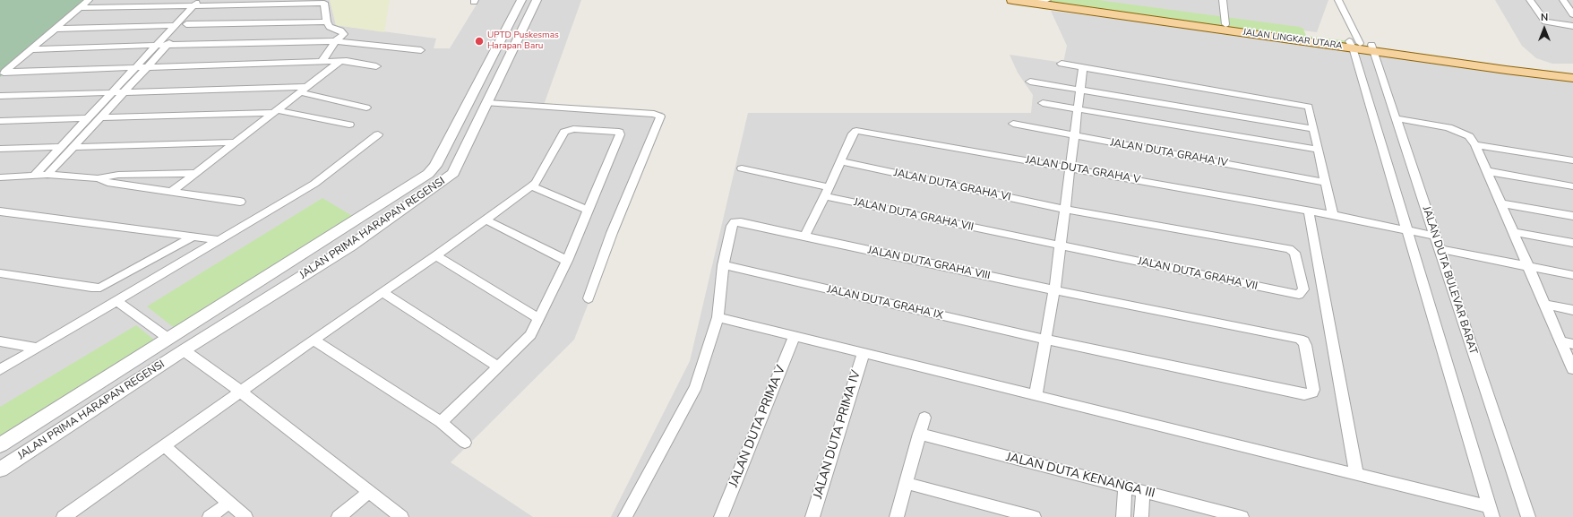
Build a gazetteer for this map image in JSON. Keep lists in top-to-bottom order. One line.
{"streets":{"main road":["JALAN LINGKAR UTARA"],"street":["JALAN DUTA GRAHA IV","JALAN DUTA GRAHA V","JALAN DUTA GRAHA VI","JALAN DUTA GRAHA VII","JALAN PRIMA HARAPAN REGENSI","JALAN DUTA GRAHA VIII","JALAN DUTA BULEVAR BARAT","JALAN DUTA GRAHA IX","JALAN DUTA PRIMA V","JALAN DUTA PRIMA IV","JALAN DUTA KENANGA III"]},"crossings":[["JALAN LINGKAR UTARA","JALAN DUTA BULEVAR BARAT"],["JALAN DUTA GRAHA V","JALAN DUTA GRAHA VI"],["JALAN DUTA GRAHA V","JALAN DUTA BULEVAR BARAT"],["JALAN DUTA GRAHA VI","JALAN DUTA GRAHA VII"],["JALAN DUTA GRAHA VIII","JALAN DUTA GRAHA IX"]],"places":["UPTD Puskesmas Harapan Baru"],"north":"top"}
